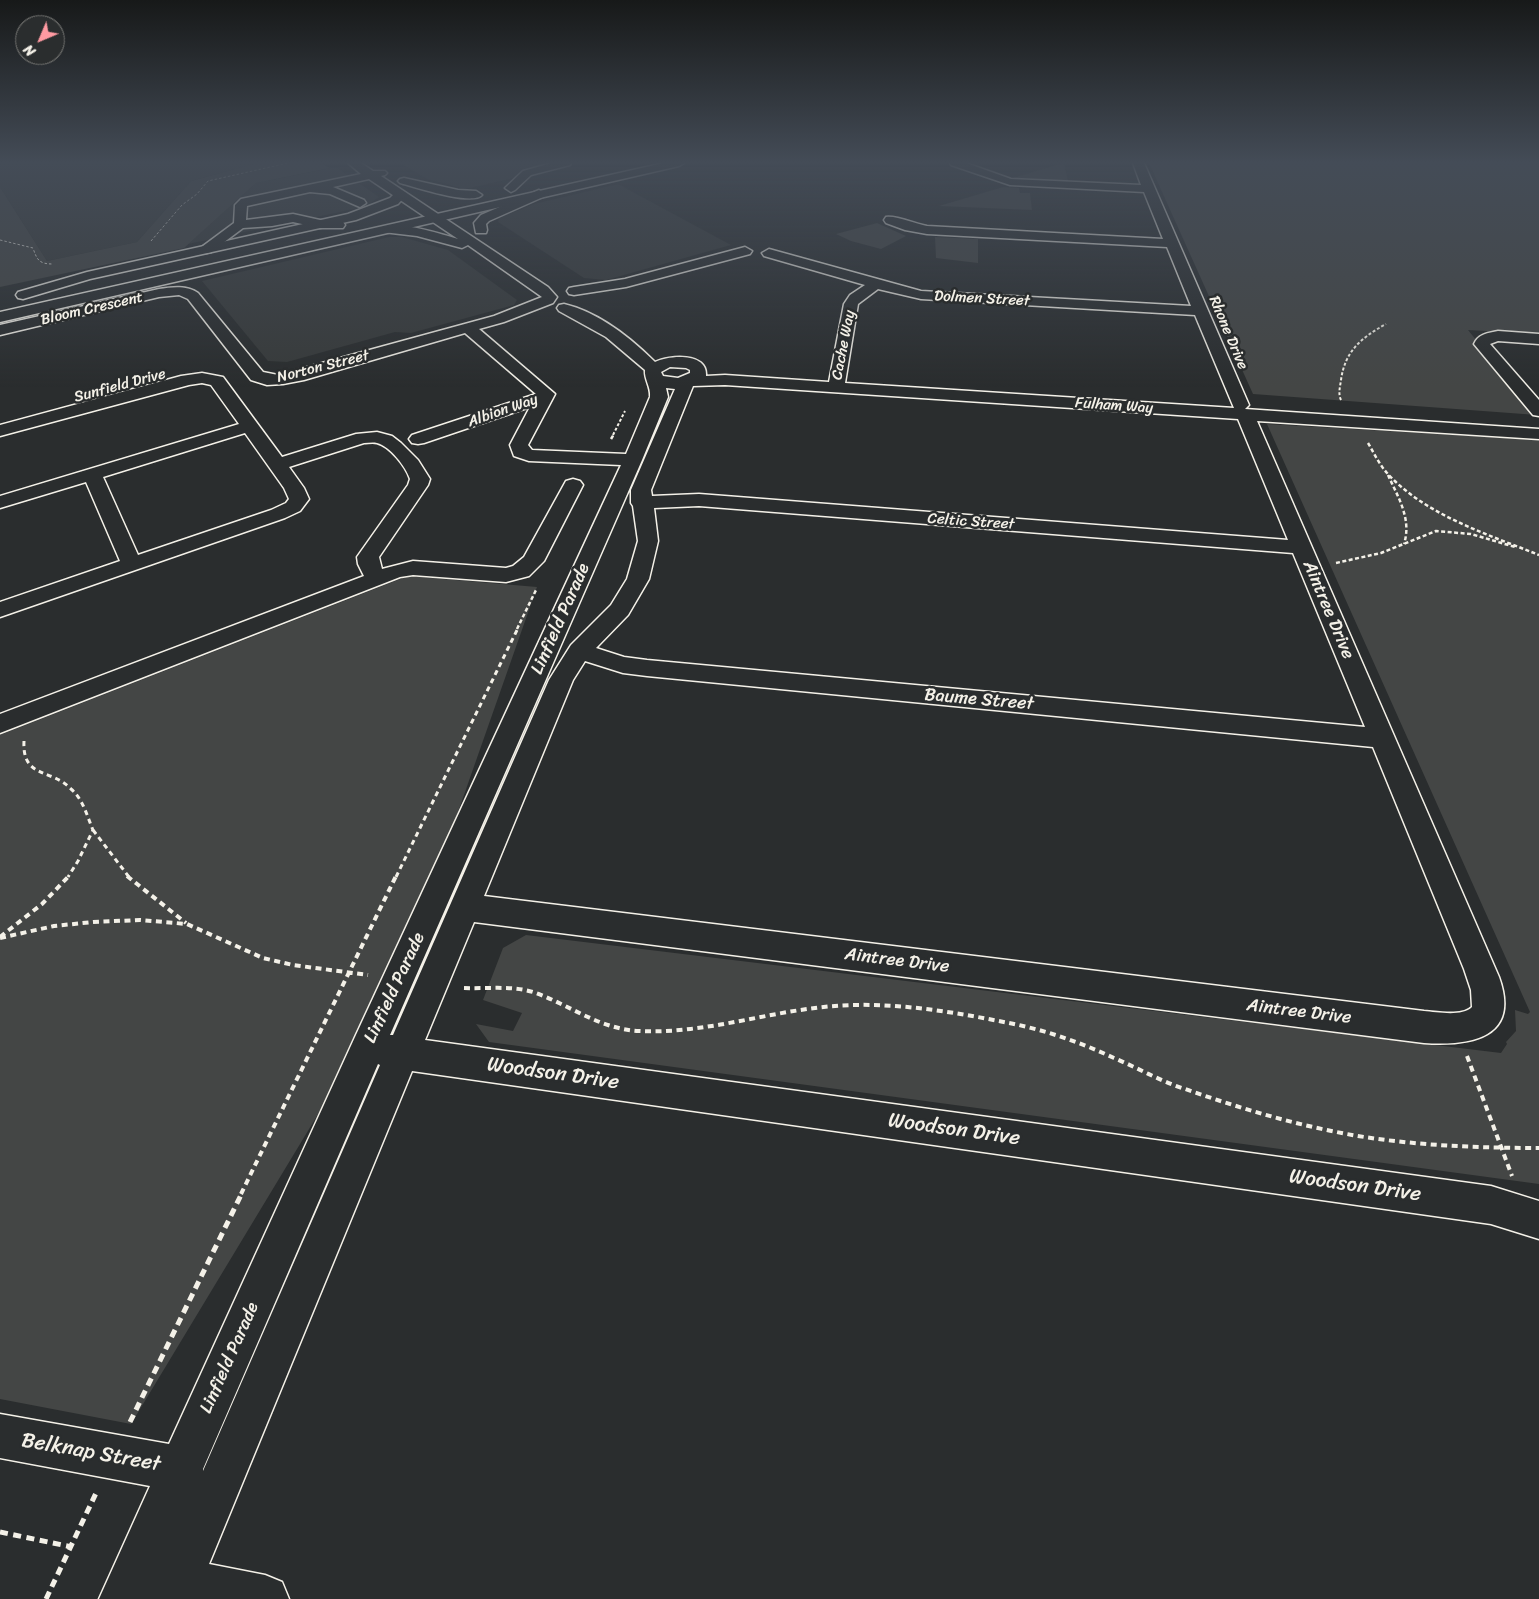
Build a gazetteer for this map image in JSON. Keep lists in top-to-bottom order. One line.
{"streets":{"street":["Dolmen Street","Bloom Crescent","Rhone Drive","Cache Way","Norton Street","Sunfield Drive","Fulham Way","Albion Way","Celtic Street","Aintree Drive","Linfield Parade","Baume Street","Woodson Drive","Belknap Street"]},"crossings":[["Dolmen Street","Rhone Drive"],["Dolmen Street","Cache Way"],["Bloom Crescent","Norton Street"],["Rhone Drive","Fulham Way"],["Rhone Drive","Aintree Drive"],["Cache Way","Fulham Way"],["Norton Street","Albion Way"],["Fulham Way","Aintree Drive"],["Fulham Way","Linfield Parade"],["Celtic Street","Aintree Drive"],["Celtic Street","Linfield Parade"],["Aintree Drive","Linfield Parade"],["Aintree Drive","Baume Street"],["Linfield Parade","Baume Street"],["Linfield Parade","Woodson Drive"],["Linfield Parade","Belknap Street"]],"north":"bottom left"}
